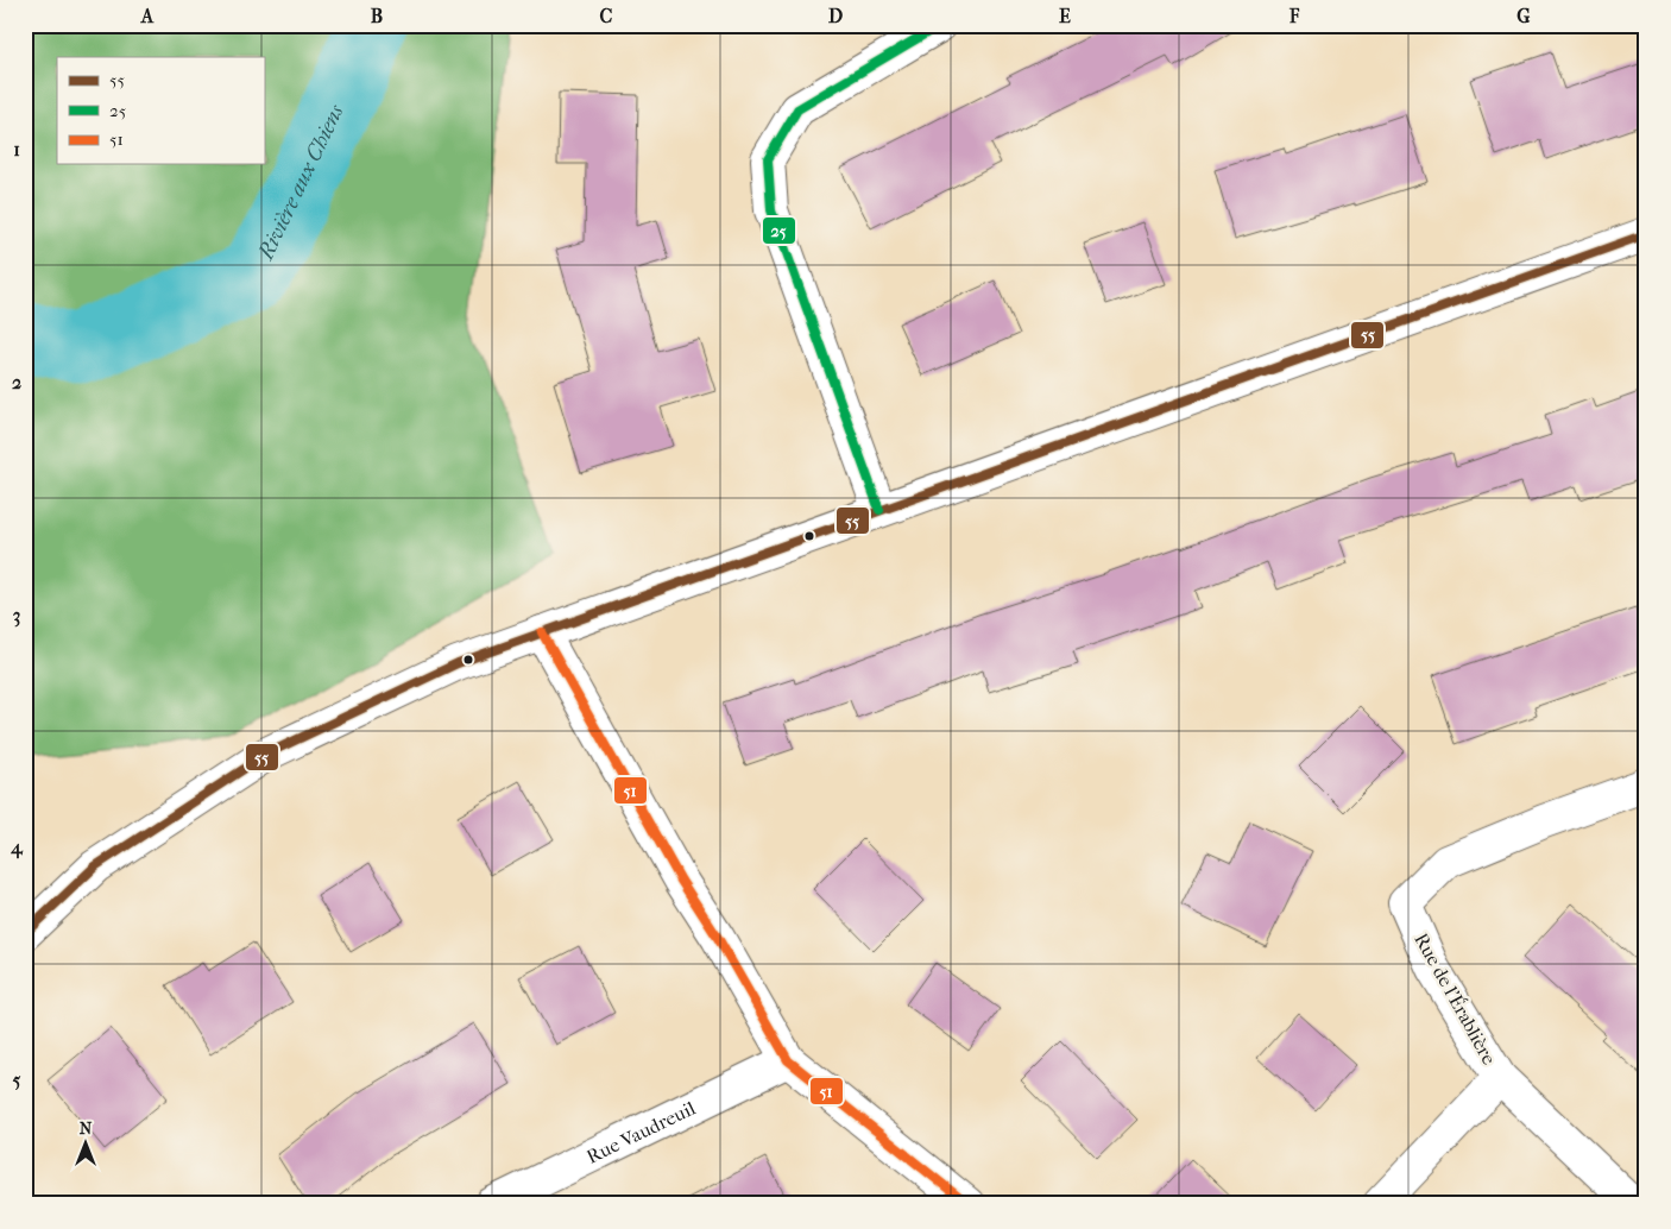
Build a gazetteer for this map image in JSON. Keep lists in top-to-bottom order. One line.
{"streets":{"street":["Rue de l'Érablière","Rue Vaudreuil"]},"water":["Rivière aux Chiens"],"lines":["transit line 25","transit line 55","transit line 51"],"legend":["55","25","51"],"north":"top","grid":{"columns":["A","B","C","D","E","F","G"],"rows":["1","2","3","4","5"]}}
